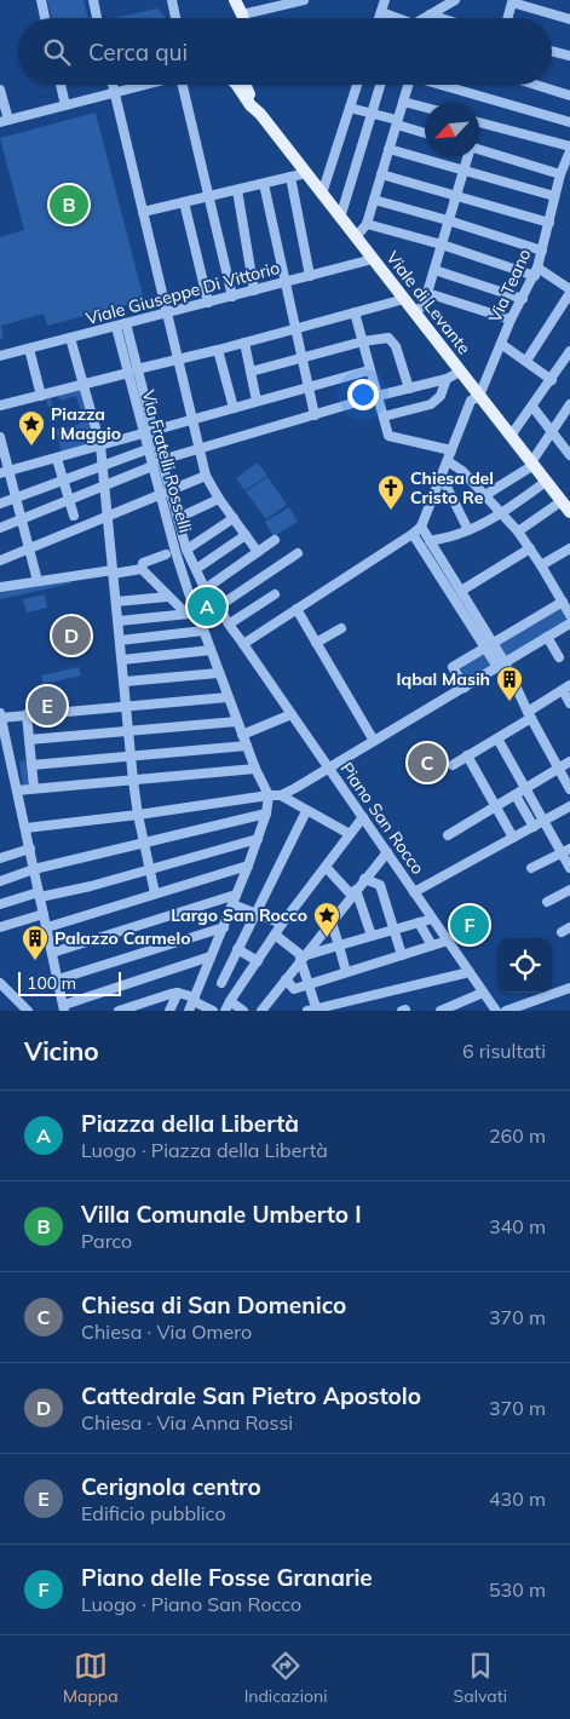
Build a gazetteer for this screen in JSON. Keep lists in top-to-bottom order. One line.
{"streets":{"main road":["Viale di Levante"],"street":["Via Teano","Viale Giuseppe Di Vittorio","Via Fratelli Rosselli","Piano San Rocco"]},"crossings":[["Via Teano","Viale di Levante"],["Viale Giuseppe Di Vittorio","Viale di Levante"],["Viale Giuseppe Di Vittorio","Via Fratelli Rosselli"],["Via Fratelli Rosselli","Piano San Rocco"]],"places":{"place":["Piazza I Maggio","Largo San Rocco"],"church":["Chiesa del Cristo Re"],"building":["Iqbal Masih","Palazzo Carmelo"]},"scale_bar":"100 m","north":"bottom left","page":{"search":"Cerca qui","pins":["B","A","D","E","C","F"],"scale":"100 m","heading":["Vicino","6 risultati"],"list":[{"mark":"A","name":"Piazza della Libertà","note":"Luogo · Piazza della Libertà","value":"260 m"},{"mark":"B","name":"Villa Comunale Umberto I","note":"Parco","value":"340 m"},{"mark":"C","name":"Chiesa di San Domenico","note":"Chiesa · Via Omero","value":"370 m"},{"mark":"D","name":"Cattedrale San Pietro Apostolo","note":"Chiesa · Via Anna Rossi","value":"370 m"},{"mark":"E","name":"Cerignola centro","note":"Edificio pubblico","value":"430 m"},{"mark":"F","name":"Piano delle Fosse Granarie","note":"Luogo · Piano San Rocco","value":"530 m"}],"nav":["Mappa","Indicazioni","Salvati"]}}
